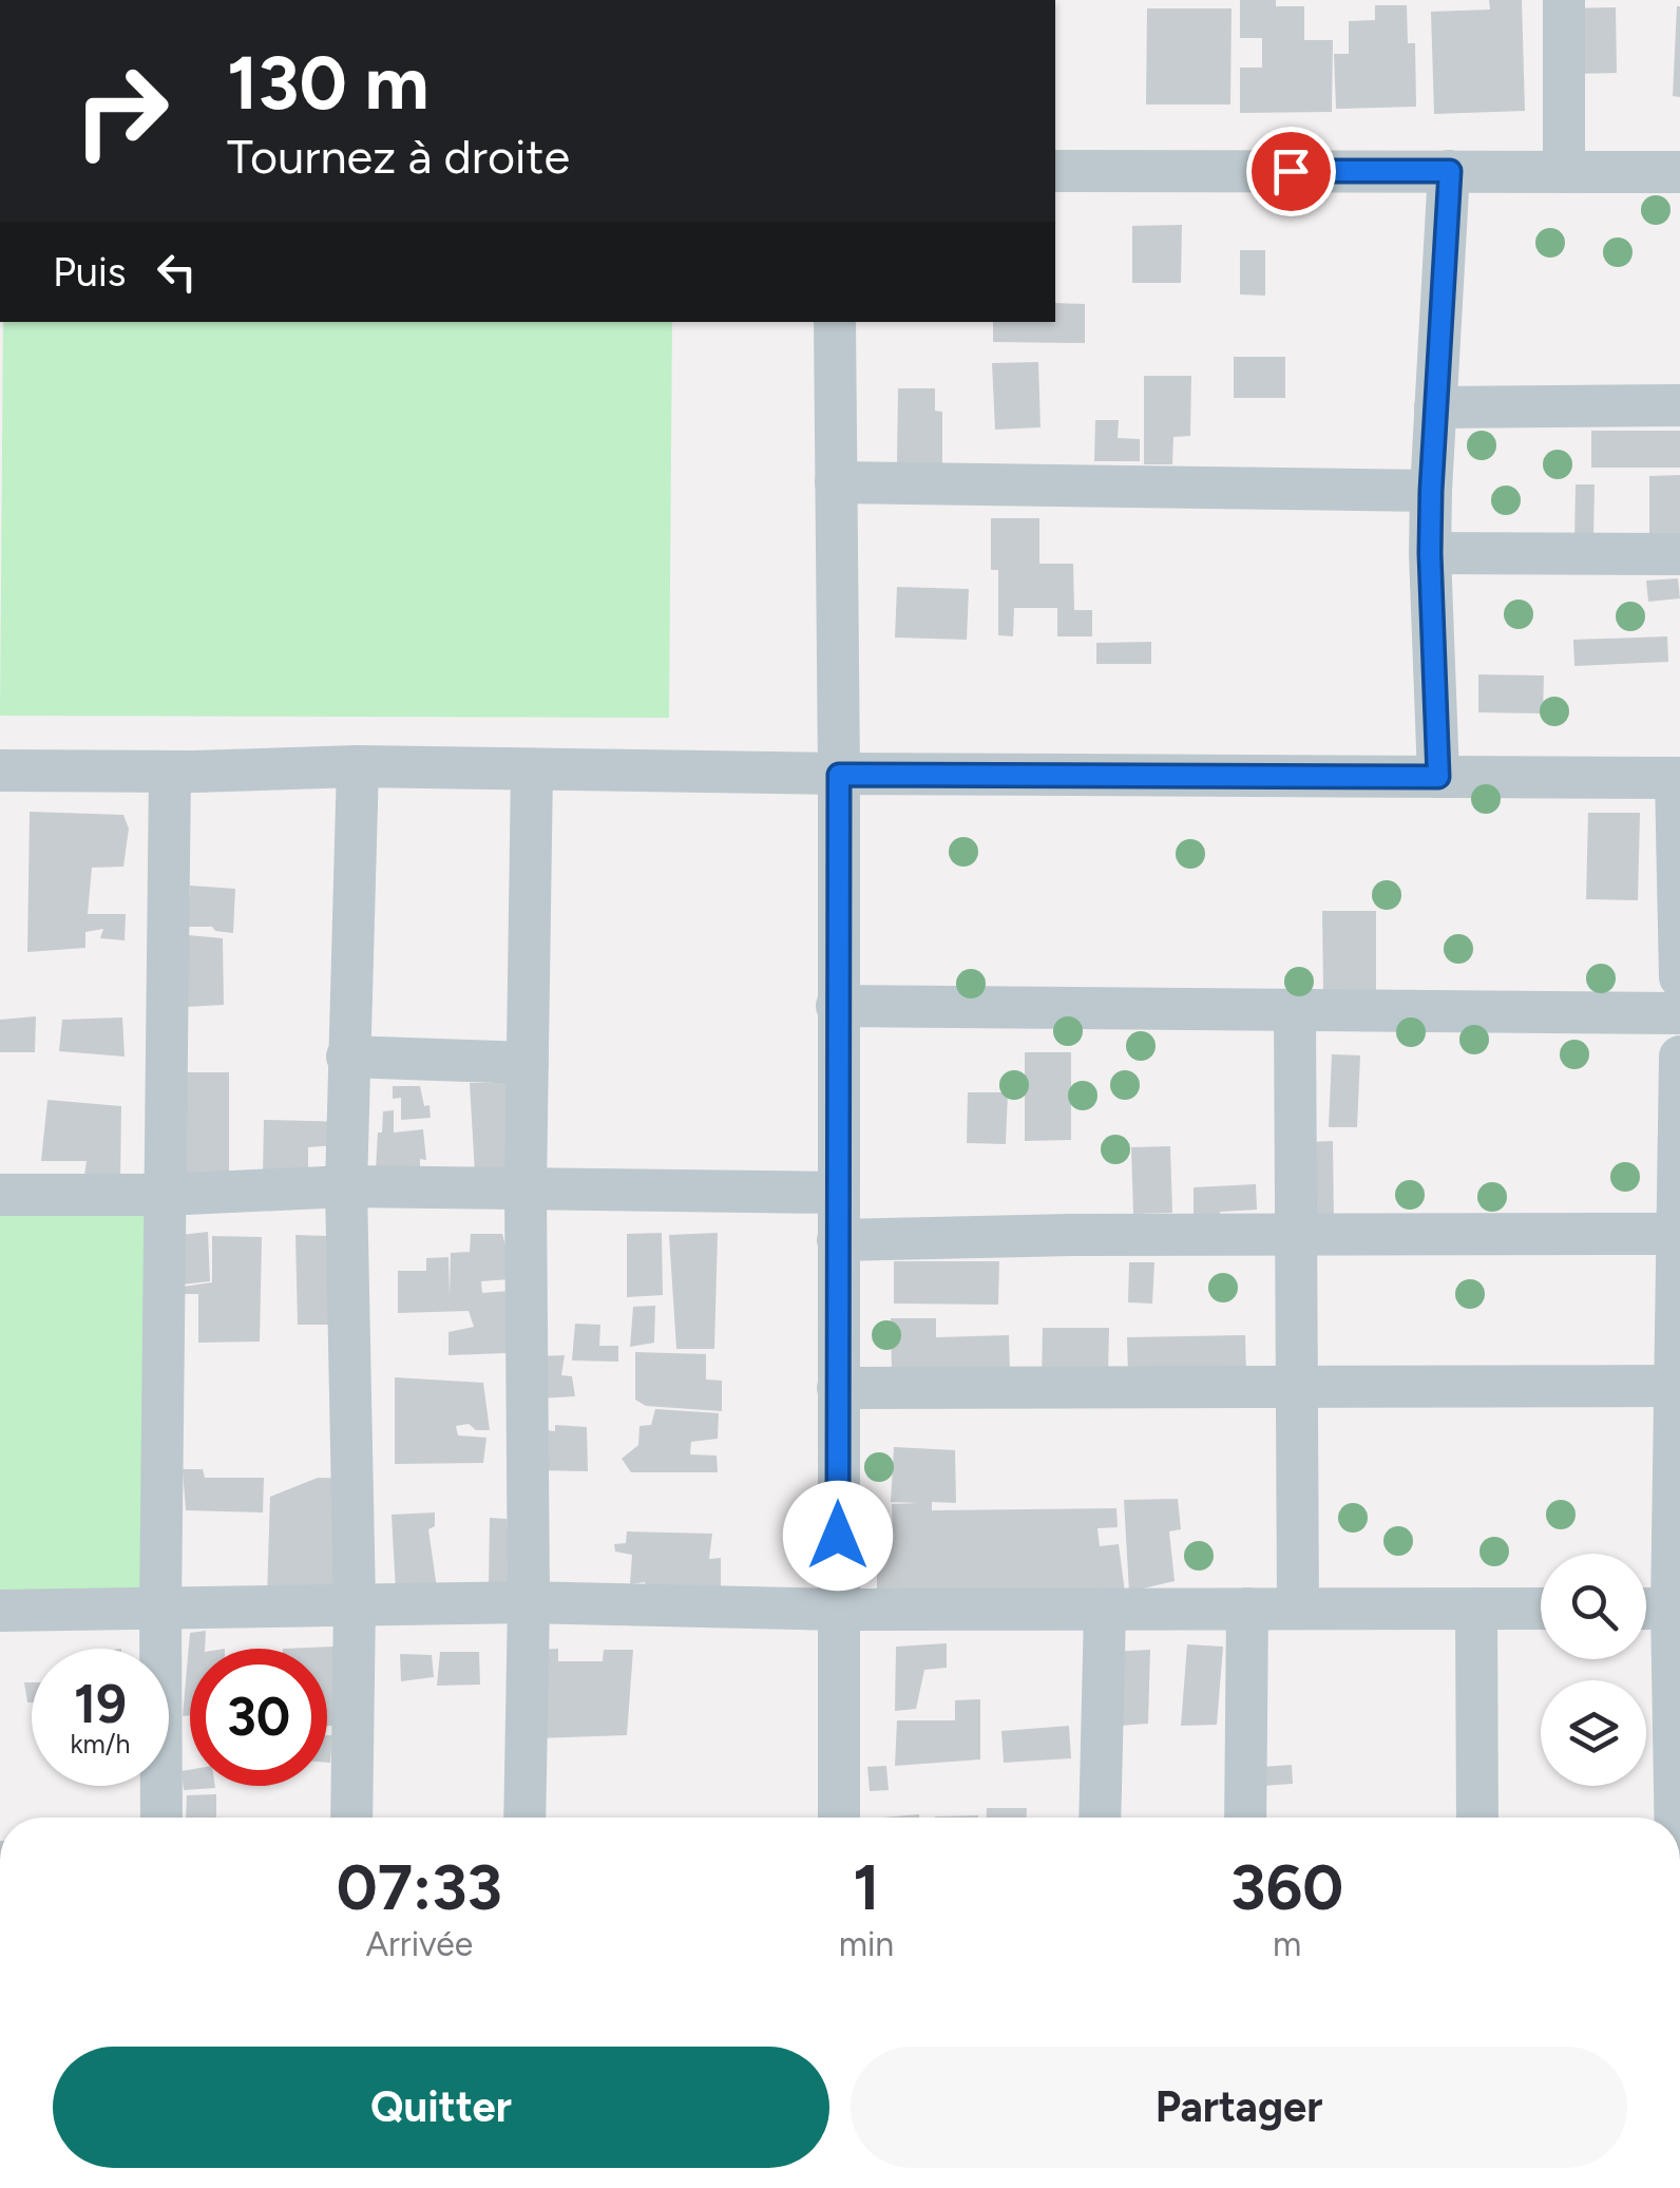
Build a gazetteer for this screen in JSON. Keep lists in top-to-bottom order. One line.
{"page":{"turn":["130 m","Tournez à droite"],"then":"Puis","speed":"19 km/h","limit":"30","eta":["07:33","Arrivée","1","min","360","m"],"buttons":["Quitter","Partager"]}}
